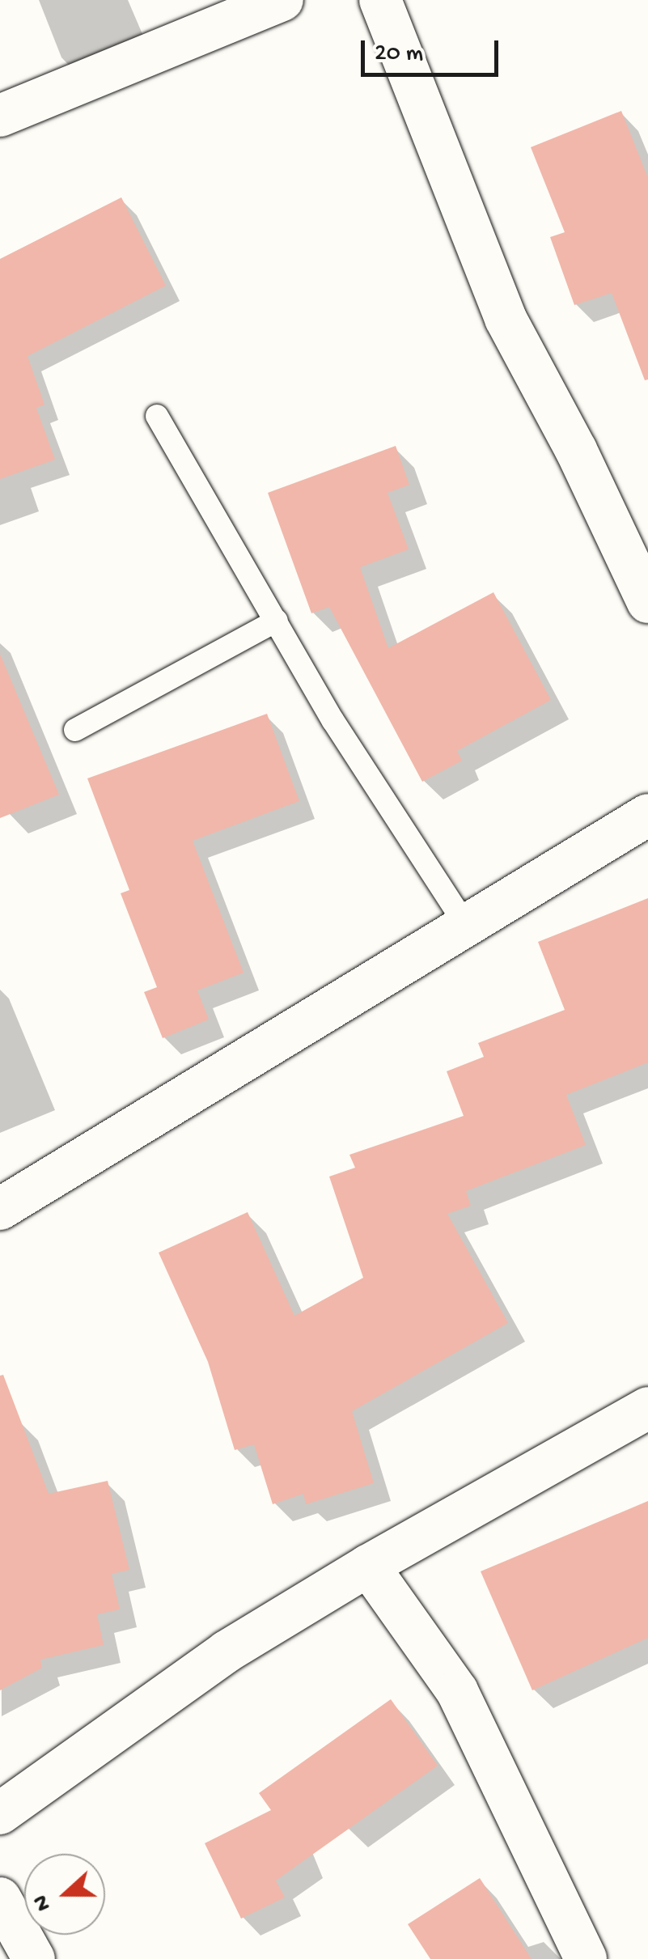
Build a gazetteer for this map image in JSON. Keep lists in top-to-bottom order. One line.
{"scale_bar":"20 m","north":"left"}
